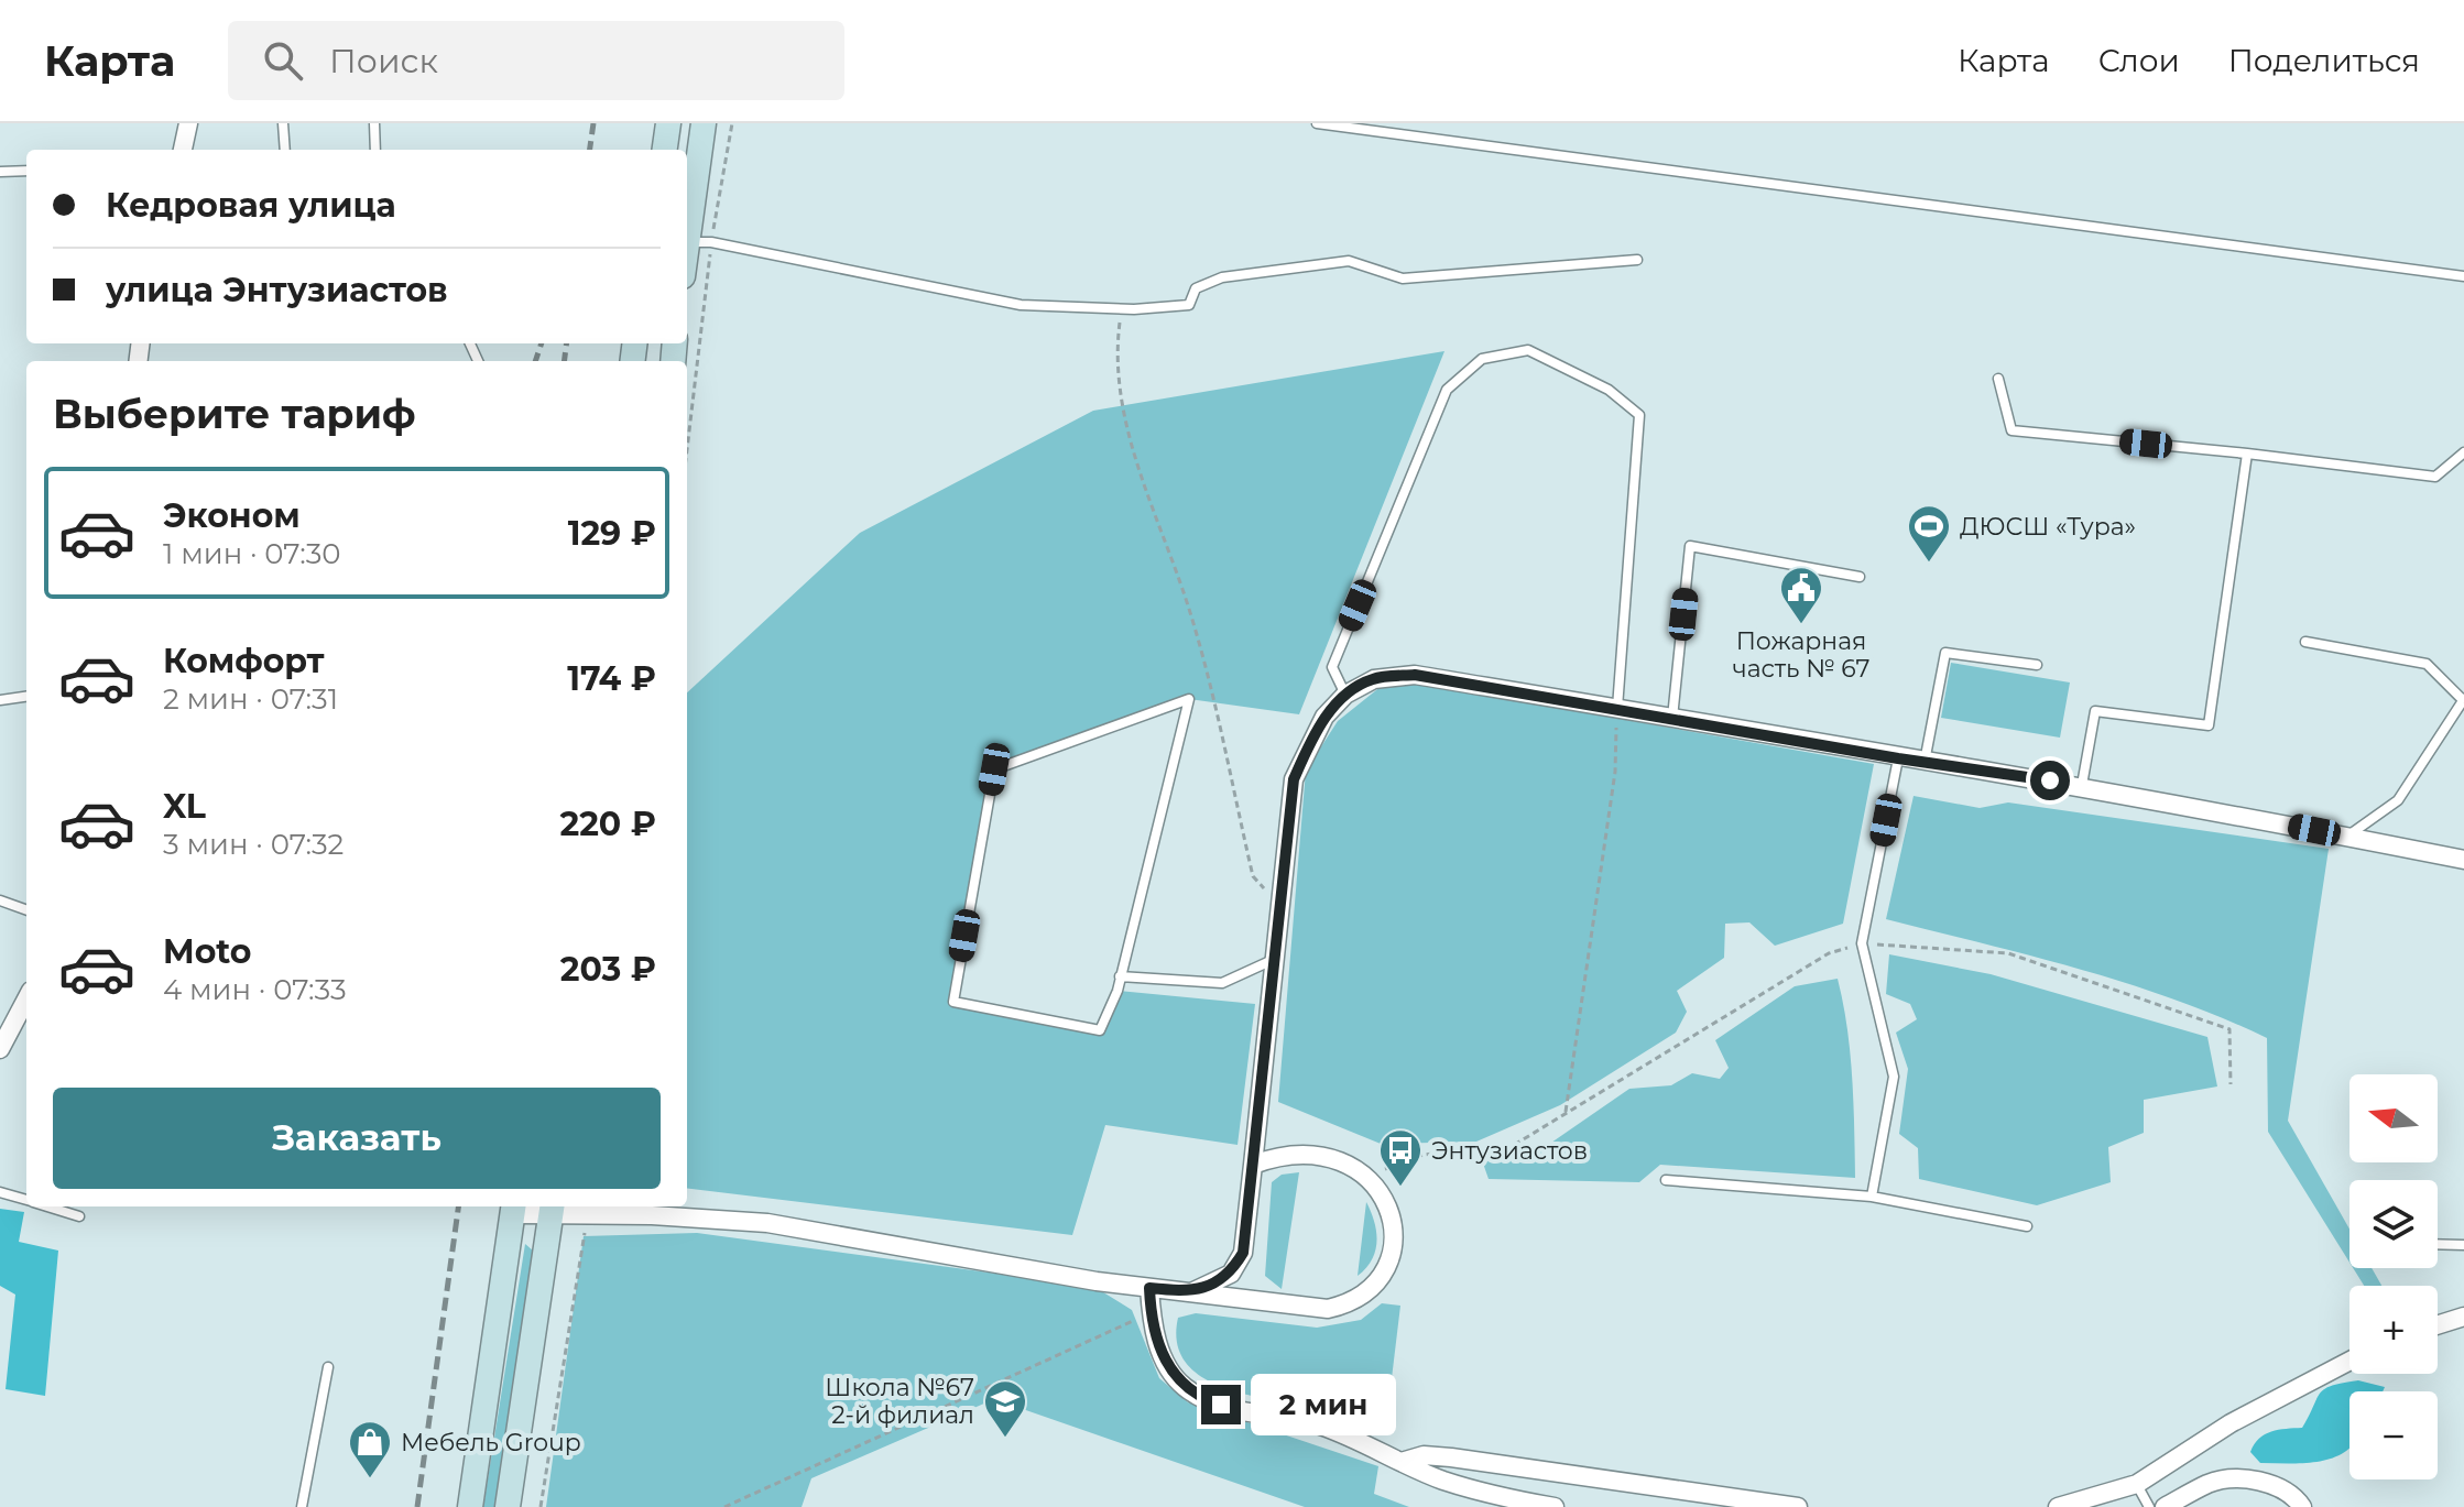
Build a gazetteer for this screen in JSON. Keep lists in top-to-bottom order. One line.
{"places":{"sports":["ДЮСШ «Тура»"],"public building":["Пожарная часть № 67"],"bus stop":["Энтузиастов"],"school or university":["Школа №67 2-й филиал"],"shop":["Мебель Group"]},"north":"left","page":{"header":"Карта","search":"Поиск","nav":["Карта","Слои","Поделиться"],"banner":["Кедровая улица","улица Энтузиастов"],"heading":"Выберите тариф","list":[{"name":"Эконом","note":"1 мин · 07:30","value":"129 ₽"},{"name":"Комфорт","note":"2 мин · 07:31","value":"174 ₽"},{"name":"XL","note":"3 мин · 07:32","value":"220 ₽"},{"name":"Moto","note":"4 мин · 07:33","value":"203 ₽"}],"buttons":"Заказать","map_buttons":["+","−"],"bubble":"2 мин"}}
